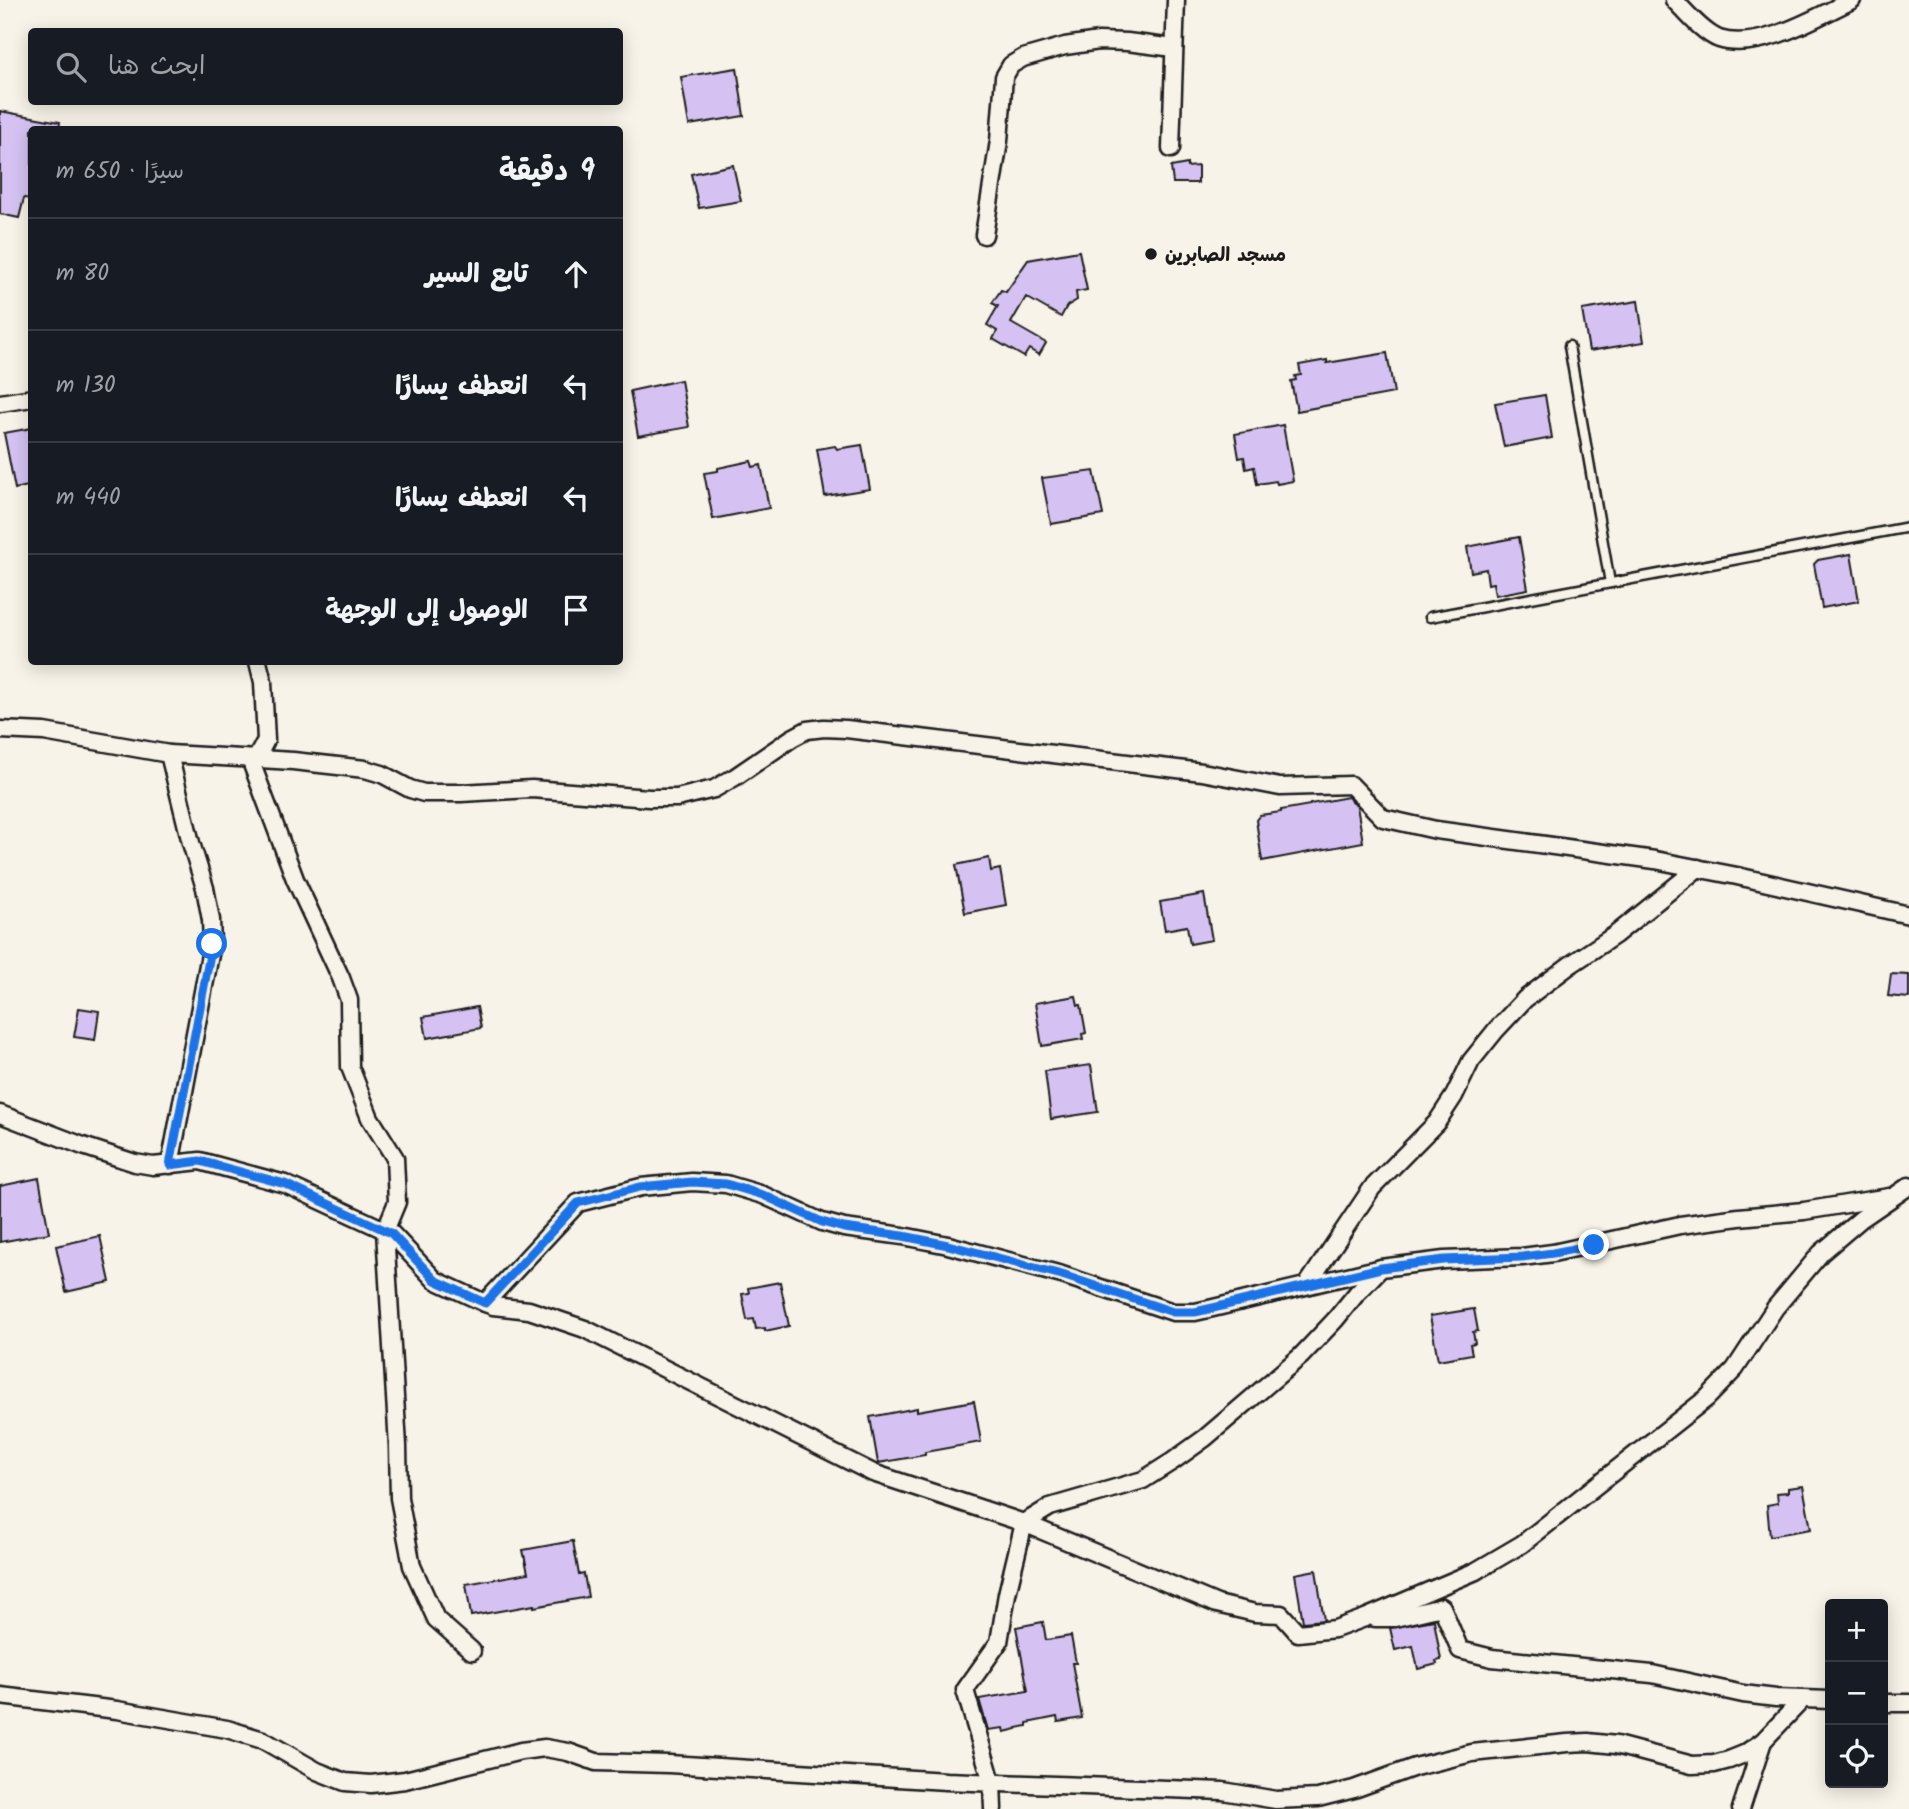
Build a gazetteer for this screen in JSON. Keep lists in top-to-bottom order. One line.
{"places":["مسجد الصابرين"],"page":{"search":"ابحث هنا","heading":["9 دقيقة","سيرًا · 650 m"],"list":[["تابع السير","80 m"],["انعطف يسارًا","130 m"],["انعطف يسارًا","440 m"],"الوصول إلى الوجهة"],"map_buttons":["+","−"]}}
